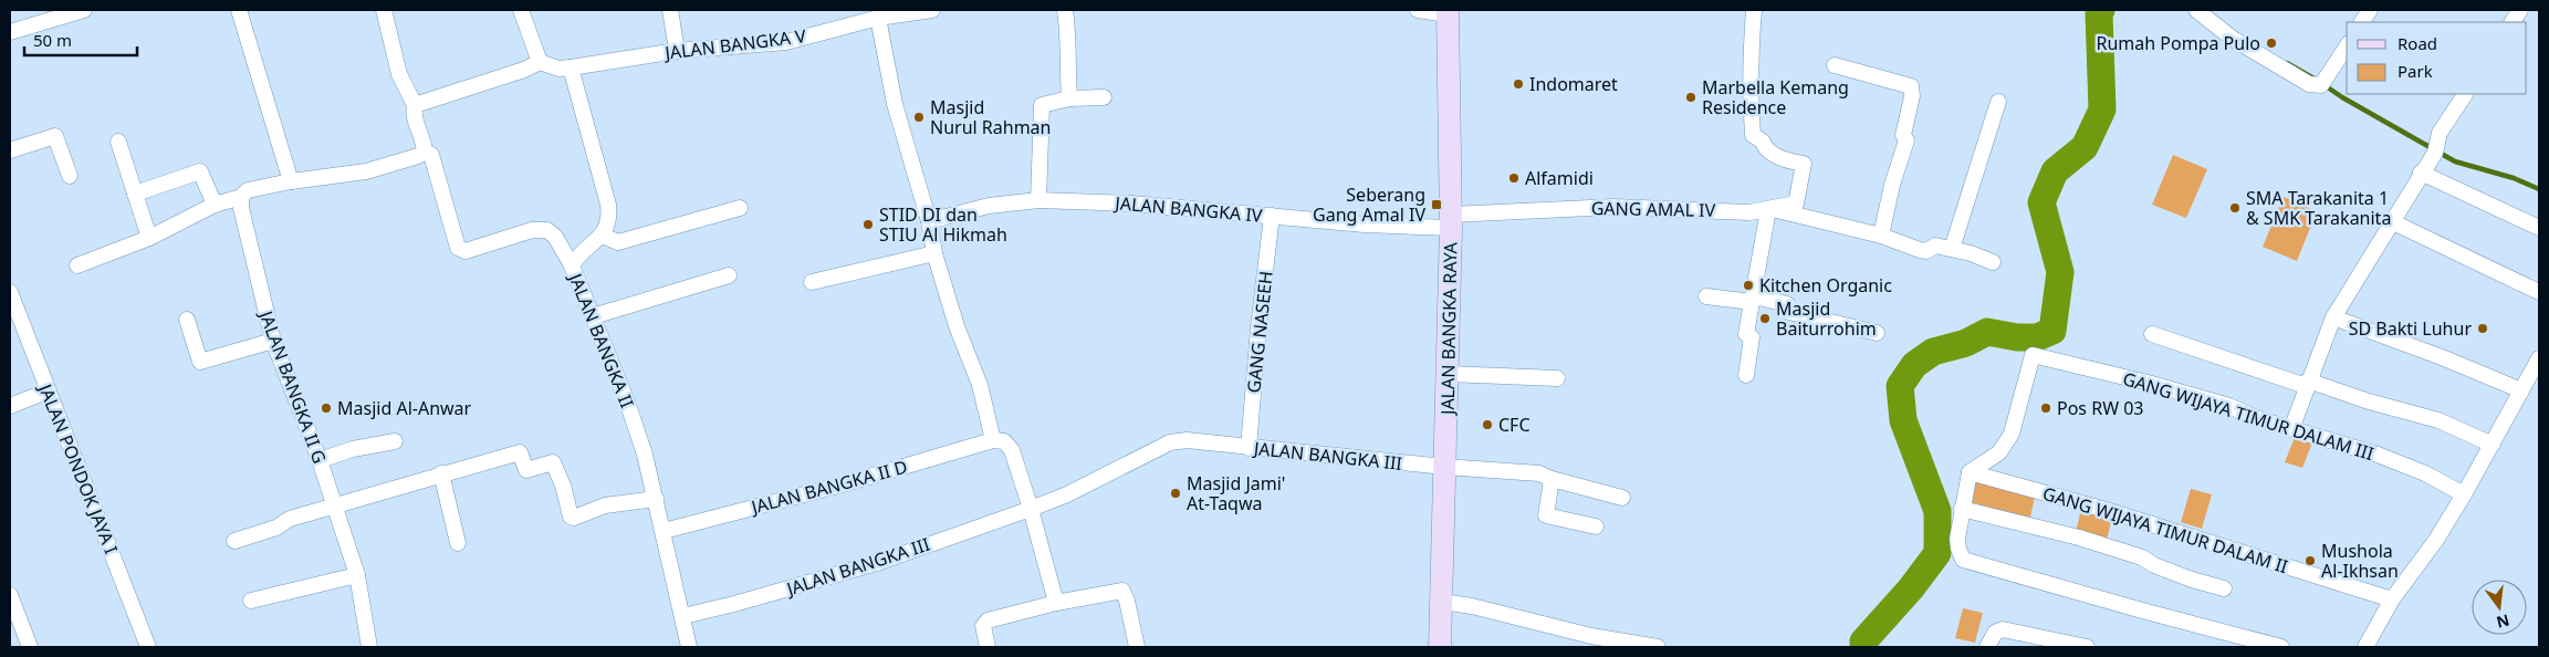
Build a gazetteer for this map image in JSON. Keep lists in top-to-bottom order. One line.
{"streets":{"street":["JALAN BANGKA V","JALAN BANGKA IV","GANG AMAL IV","JALAN BANGKA RAYA","GANG NASEEH","JALAN BANGKA II","JALAN BANGKA II G","GANG WIJAYA TIMUR DALAM III","JALAN BANGKA III","JALAN PONDOK JAYA I","JALAN BANGKA II D","GANG WIJAYA TIMUR DALAM II"]},"crossings":[["JALAN BANGKA IV","GANG AMAL IV"],["JALAN BANGKA IV","JALAN BANGKA RAYA"],["JALAN BANGKA IV","GANG NASEEH"],["GANG AMAL IV","JALAN BANGKA RAYA"],["JALAN BANGKA RAYA","JALAN BANGKA III"],["GANG NASEEH","JALAN BANGKA III"],["JALAN BANGKA II","JALAN BANGKA III"],["JALAN BANGKA II","JALAN BANGKA II D"],["GANG WIJAYA TIMUR DALAM III","GANG WIJAYA TIMUR DALAM II"]],"places":{"other":["Rumah Pompa Pulo","Indomaret","Marbella Kemang Residence","Masjid Nurul Rahman","Alfamidi","SMA Tarakanita 1 & SMK Tarakanita","STID DI dan STIU Al Hikmah","Kitchen Organic","Masjid Baiturrohim","SD Bakti Luhur","Masjid Al-Anwar","Pos RW 03","CFC","Masjid Jami' At-Taqwa","Mushola Al-Ikhsan"],"transit":["Seberang Gang Amal IV"]},"legend":["Road","Park"],"scale_bar":"50 m","north":"bottom"}
